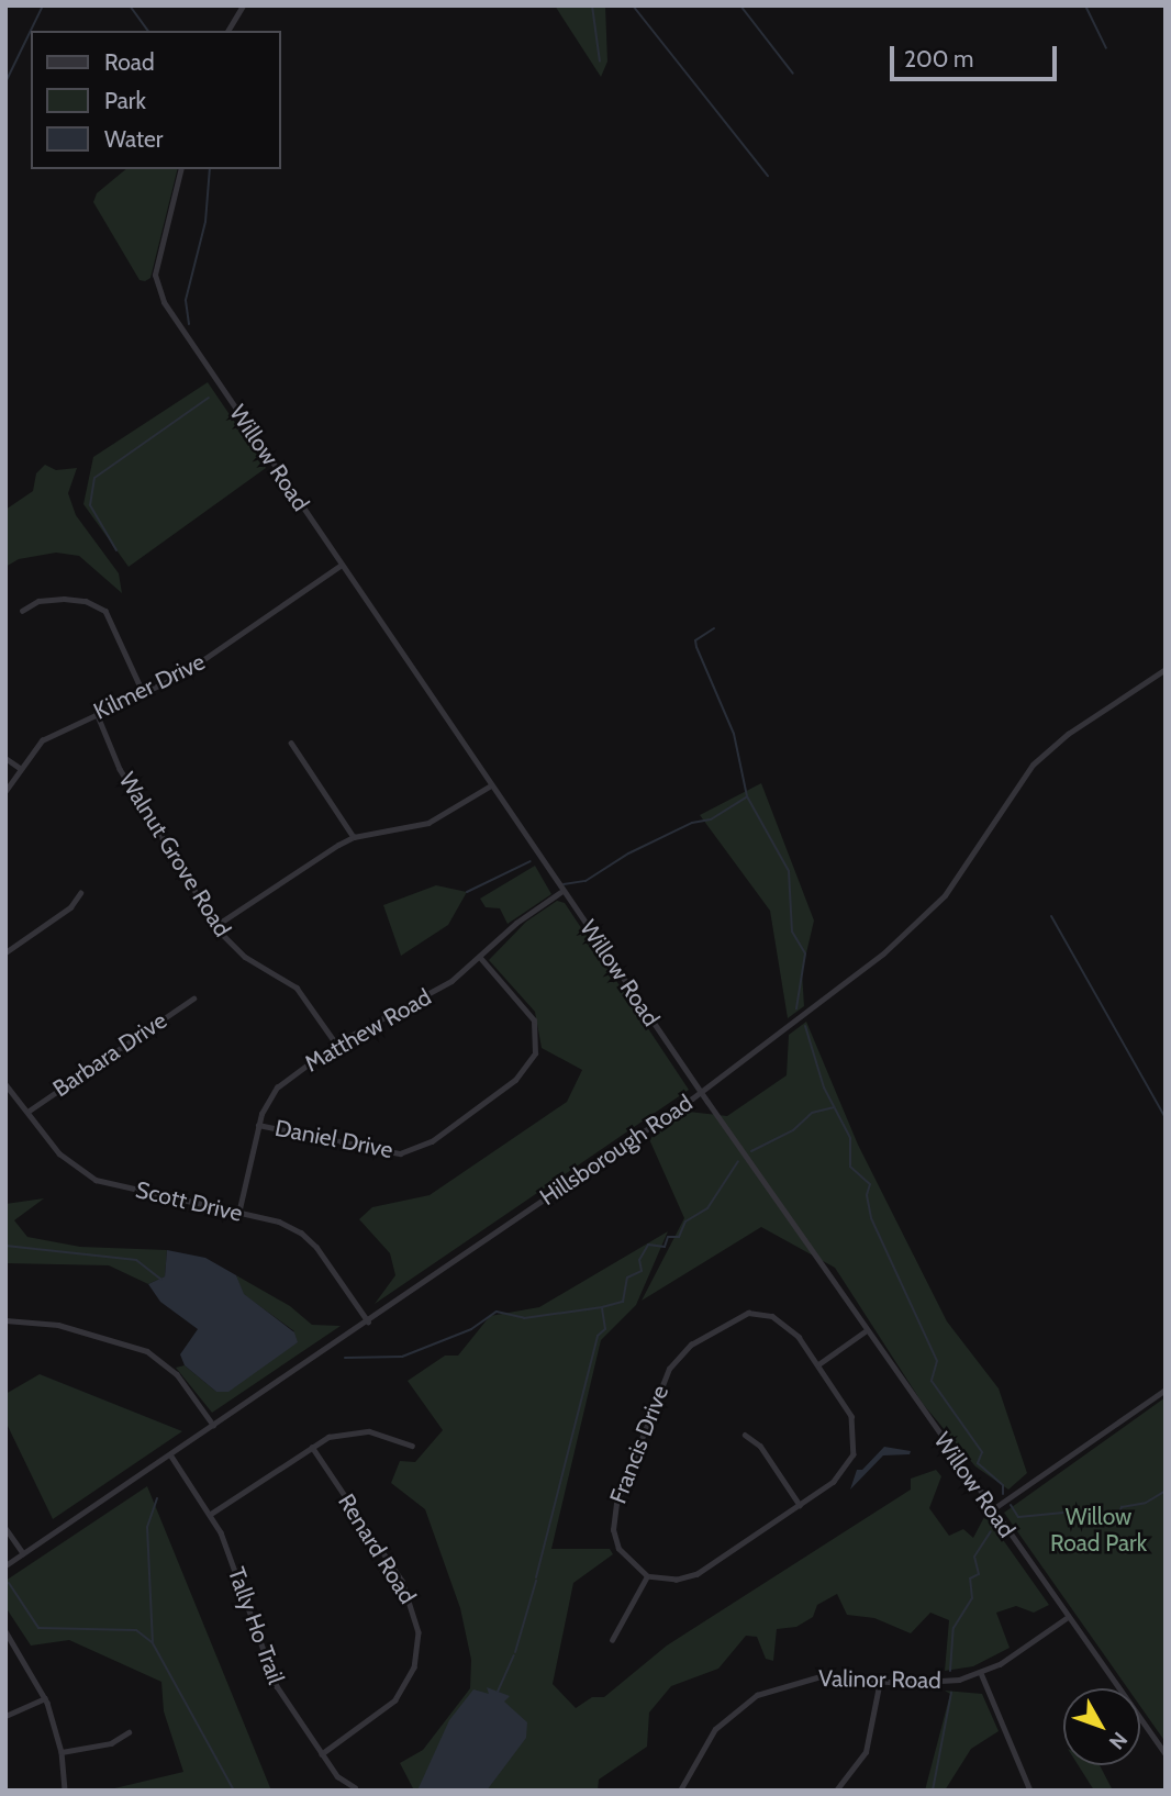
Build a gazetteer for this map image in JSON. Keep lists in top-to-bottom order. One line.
{"streets":{"street":["Willow Road","Kilmer Drive","Walnut Grove Road","Matthew Road","Barbara Drive","Daniel Drive","Hillsborough Road","Scott Drive","Francis Drive","Renard Road","Tally Ho Trail","Valinor Road"]},"crossings":[["Willow Road","Kilmer Drive"],["Willow Road","Matthew Road"],["Willow Road","Hillsborough Road"],["Willow Road","Valinor Road"],["Kilmer Drive","Walnut Grove Road"],["Walnut Grove Road","Matthew Road"],["Matthew Road","Daniel Drive"],["Matthew Road","Scott Drive"],["Barbara Drive","Scott Drive"],["Hillsborough Road","Scott Drive"],["Hillsborough Road","Tally Ho Trail"],["Renard Road","Tally Ho Trail"]],"parks":["Willow Road Park"],"legend":["Road","Park","Water"],"scale_bar":"200 m","north":"bottom right"}
